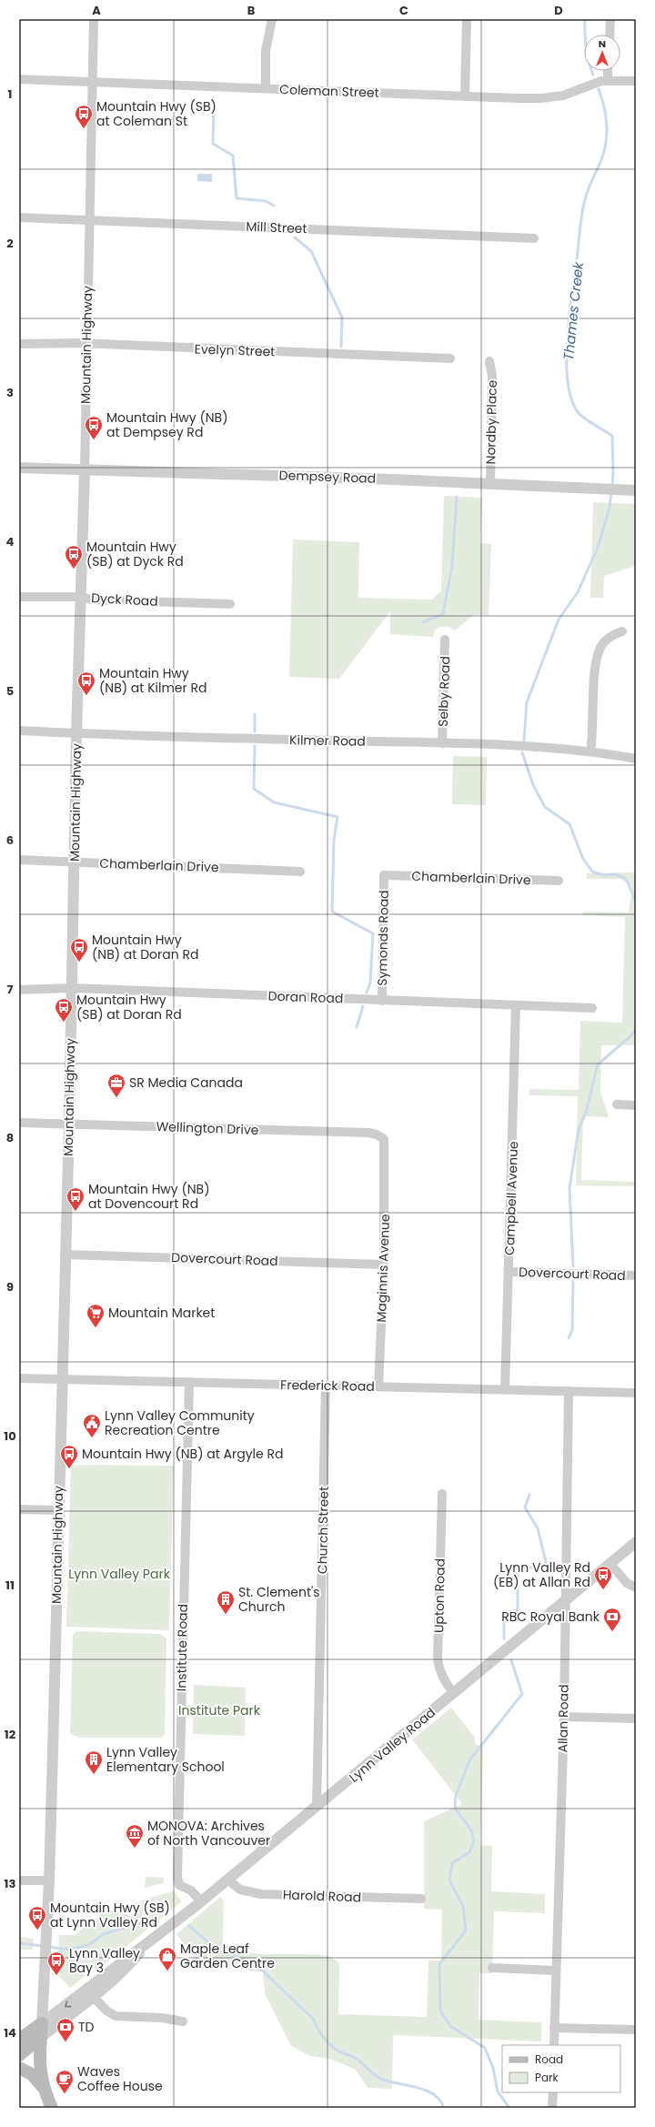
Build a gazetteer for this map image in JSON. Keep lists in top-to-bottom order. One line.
{"streets":{"main road":["Mountain Highway","Lynn Valley Road"],"street":["Coleman Street","Mill Street","Evelyn Street","Nordby Place","Dempsey Road","Dyck Road","Selby Road","Kilmer Road","Chamberlain Drive","Symonds Road","Doran Road","Wellington Drive","Campbell Avenue","Dovercourt Road","Maginnis Avenue","Frederick Road","Church Street","Upton Road","Institute Road","Allan Road","Harold Road"]},"crossings":[["Coleman Street","Mountain Highway"],["Mill Street","Mountain Highway"],["Mountain Highway","Evelyn Street"],["Mountain Highway","Dempsey Road"],["Mountain Highway","Dyck Road"],["Mountain Highway","Kilmer Road"],["Mountain Highway","Chamberlain Drive"],["Mountain Highway","Doran Road"],["Mountain Highway","Wellington Drive"],["Mountain Highway","Dovercourt Road"],["Mountain Highway","Frederick Road"],["Mountain Highway","Lynn Valley Road"],["Nordby Place","Dempsey Road"],["Selby Road","Kilmer Road"],["Chamberlain Drive","Symonds Road"],["Symonds Road","Doran Road"],["Doran Road","Campbell Avenue"],["Wellington Drive","Maginnis Avenue"],["Campbell Avenue","Dovercourt Road"],["Campbell Avenue","Frederick Road"],["Dovercourt Road","Maginnis Avenue"],["Maginnis Avenue","Frederick Road"],["Frederick Road","Church Street"],["Frederick Road","Institute Road"],["Frederick Road","Allan Road"],["Church Street","Lynn Valley Road"],["Upton Road","Lynn Valley Road"],["Institute Road","Lynn Valley Road"],["Allan Road","Lynn Valley Road"],["Lynn Valley Road","Harold Road"]],"water":["Thames Creek"],"parks":["Lynn Valley Park","Institute Park"],"places":{"bus stop":["Mountain Hwy (SB) at Coleman St","Mountain Hwy (NB) at Dempsey Rd","Mountain Hwy (SB) at Dyck Rd","Mountain Hwy (NB) at Kilmer Rd","Mountain Hwy (NB) at Doran Rd","Mountain Hwy (SB) at Doran Rd","Mountain Hwy (NB) at Dovencourt Rd","Mountain Hwy (NB) at Argyle Rd","Lynn Valley Rd (EB) at Allan Rd","Mountain Hwy (SB) at Lynn Valley Rd","Lynn Valley Bay 3"],"office":["SR Media Canada"],"supermarket":["Mountain Market"],"public building":["Lynn Valley Community Recreation Centre"],"building":["St. Clement's Church","Lynn Valley Elementary School"],"bank":["RBC Royal Bank","TD"],"museum":["MONOVA: Archives of North Vancouver"],"shop":["Maple Leaf Garden Centre"],"cafe":["Waves Coffee House"]},"legend":["Road","Park"],"north":"top","grid":{"columns":["A","B","C","D"],"rows":["1","2","3","4","5","6","7","8","9","10","11","12","13","14"]}}
